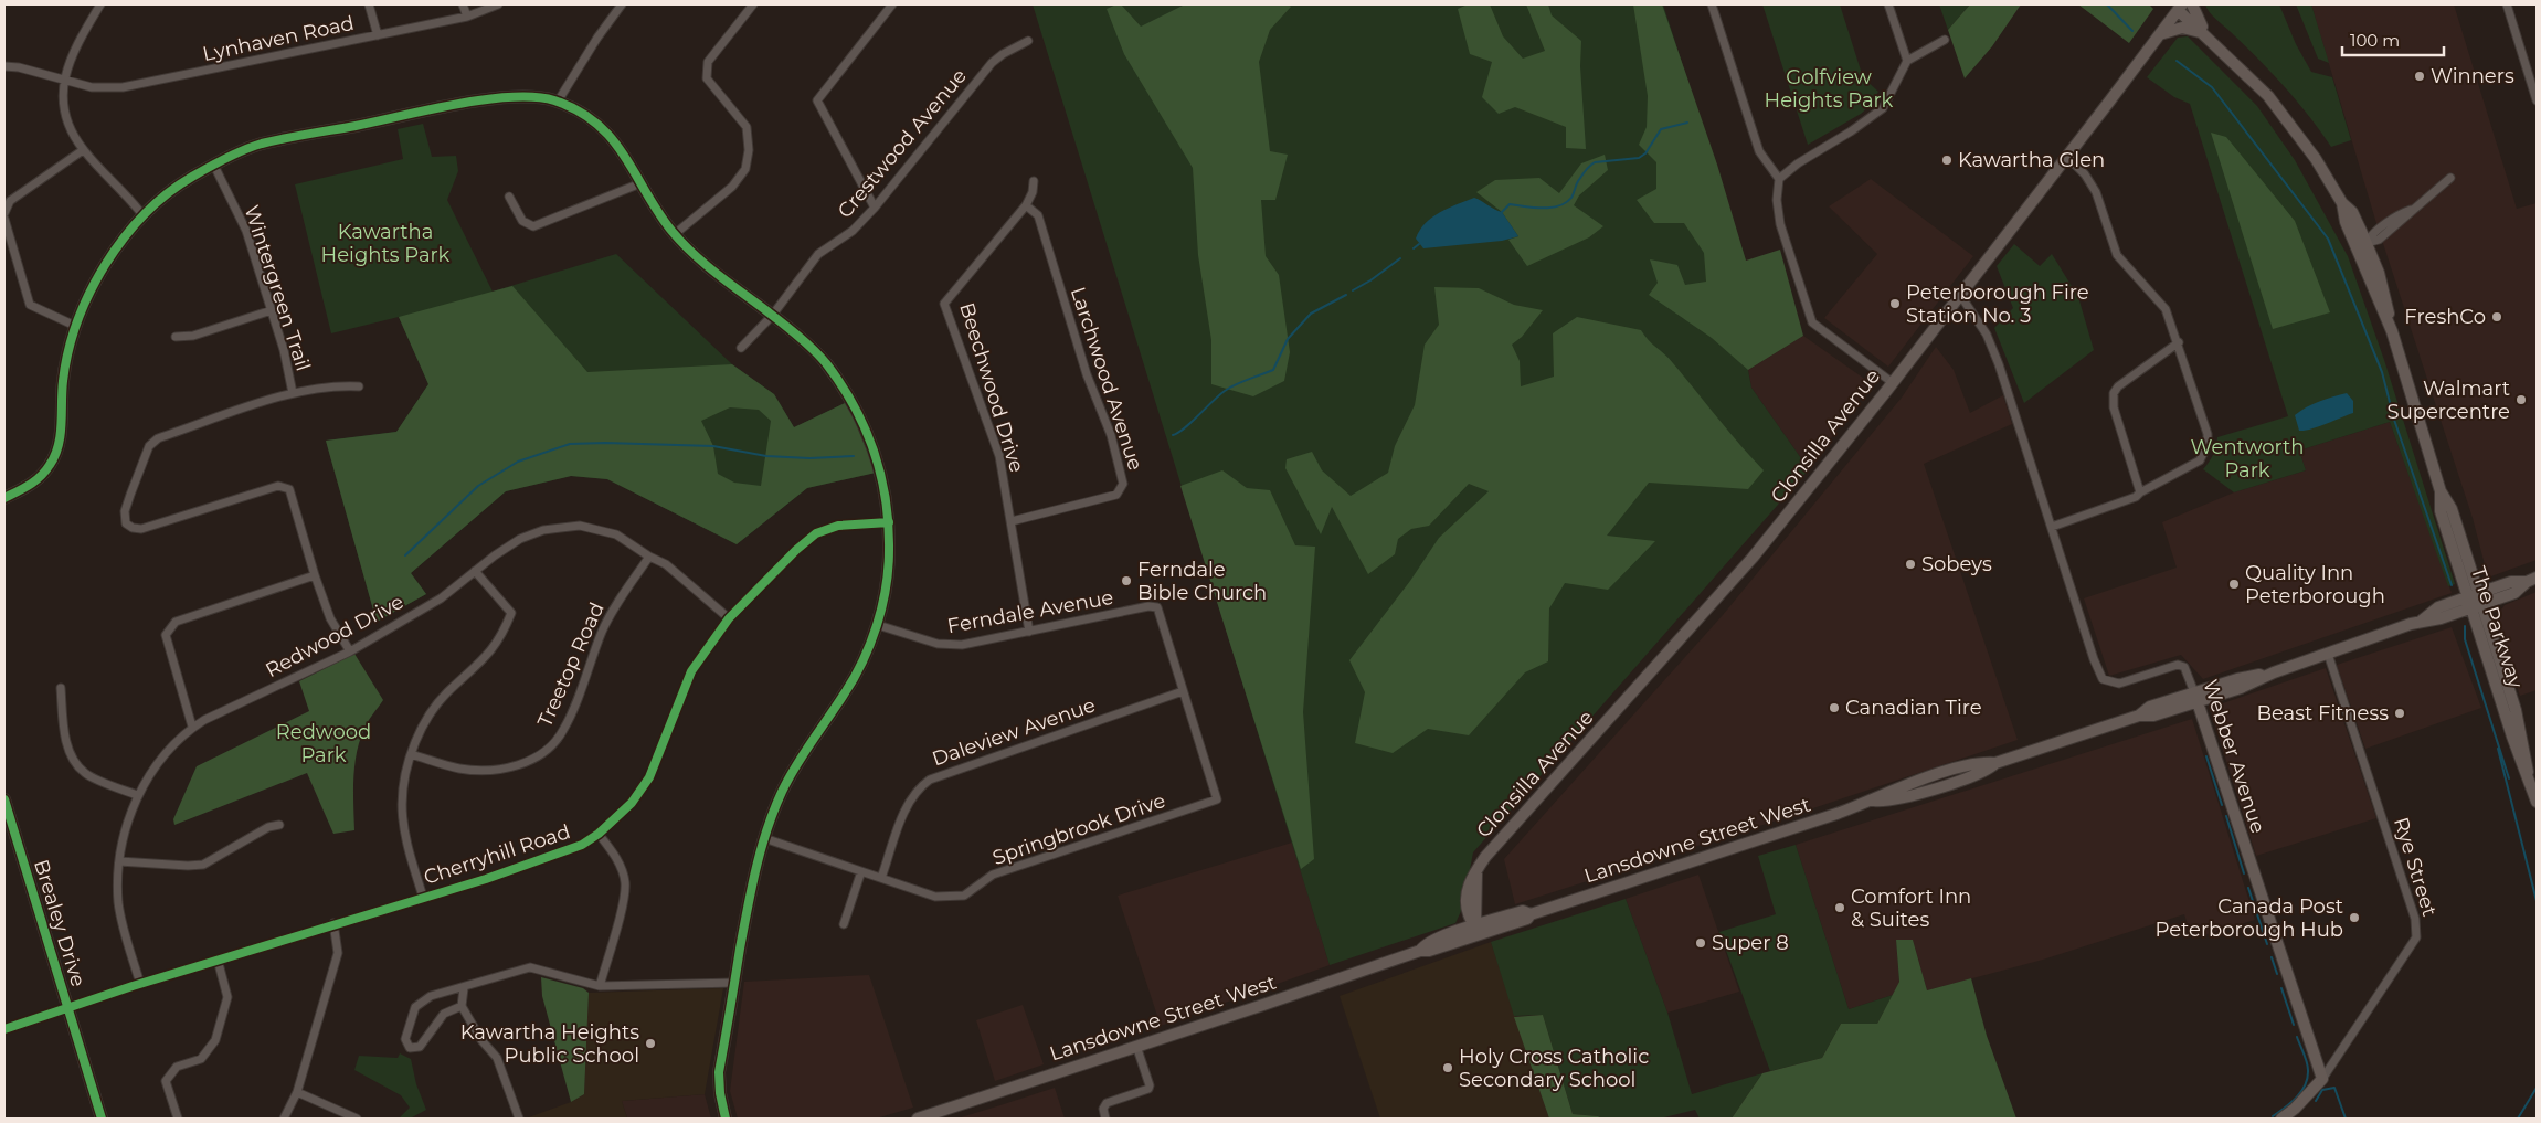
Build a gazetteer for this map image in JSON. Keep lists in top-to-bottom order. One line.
{"streets":{"main road":["Clonsilla Avenue","The Parkway","Webber Avenue","Lansdowne Street West","Rye Street","Brealey Drive"],"street":["Lynhaven Road","Crestwood Avenue","Wintergreen Trail","Larchwood Avenue","Beechwood Drive","Ferndale Avenue","Redwood Drive","Treetop Road","Daleview Avenue","Springbrook Drive","Cherryhill Road"]},"crossings":[["Larchwood Avenue","Beechwood Drive"],["Beechwood Drive","Ferndale Avenue"],["Clonsilla Avenue","The Parkway"],["Clonsilla Avenue","Webber Avenue"],["Clonsilla Avenue","Lansdowne Street West"],["Ferndale Avenue","Springbrook Drive"],["The Parkway","Lansdowne Street West"],["Redwood Drive","Treetop Road"],["Redwood Drive","Cherryhill Road"],["Daleview Avenue","Springbrook Drive"],["Webber Avenue","Lansdowne Street West"],["Webber Avenue","Rye Street"],["Lansdowne Street West","Rye Street"],["Cherryhill Road","Brealey Drive"]],"parks":["Golfview Heights Park","Kawartha Heights Park","Wentworth Park","Redwood Park"],"places":["Winners","Kawartha Glen","Peterborough Fire Station No. 3","FreshCo","Walmart Supercentre","Sobeys","Ferndale Bible Church","Quality Inn Peterborough","Canadian Tire","Beast Fitness","Comfort Inn & Suites","Canada Post Peterborough Hub","Super 8","Kawartha Heights Public School","Holy Cross Catholic Secondary School"],"scale_bar":"100 m"}
